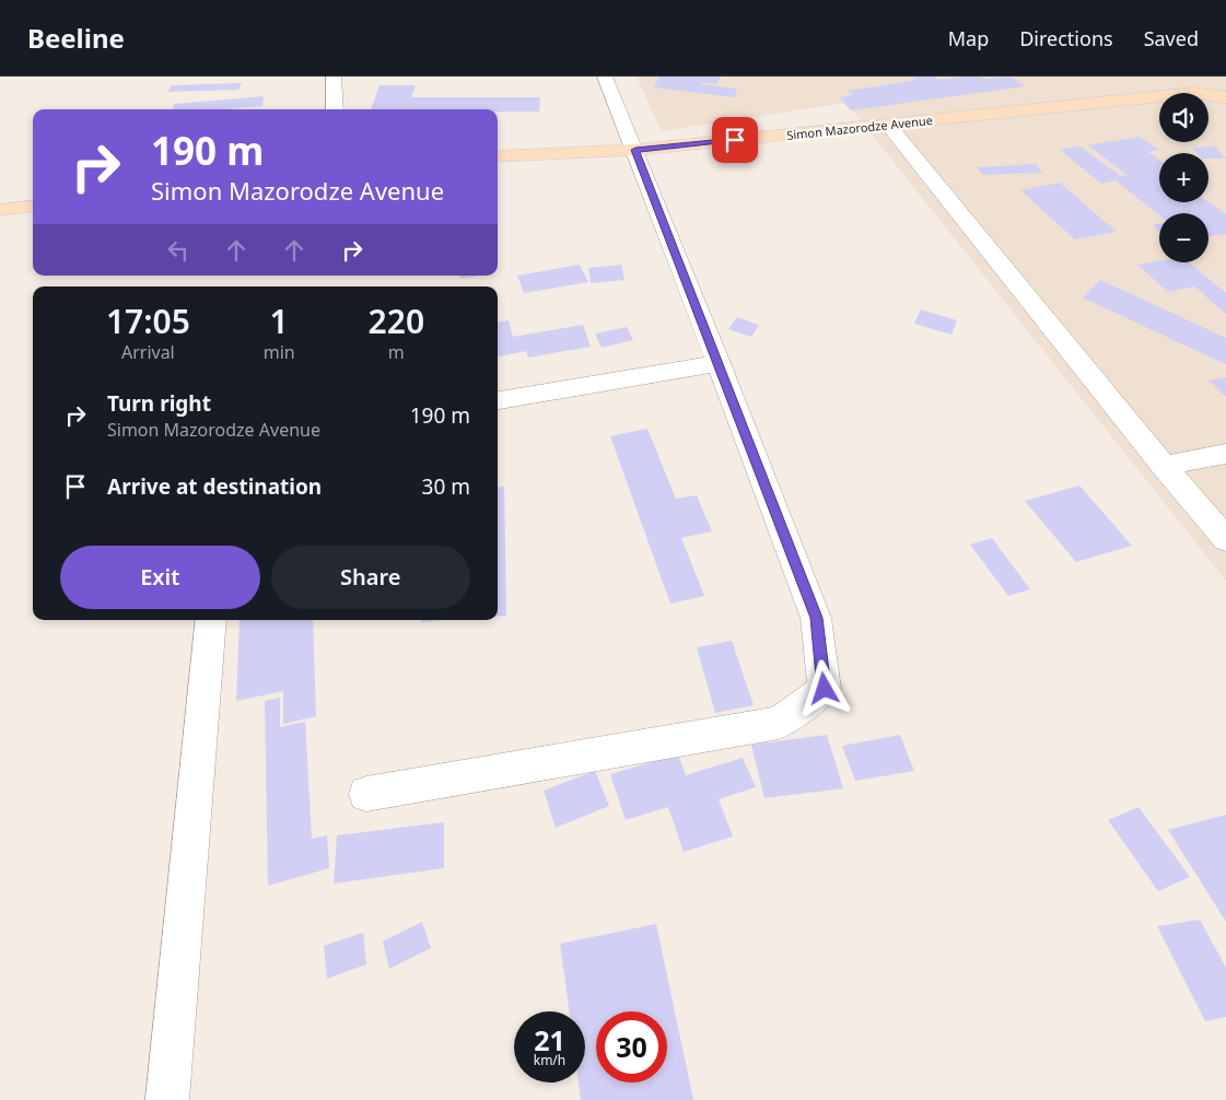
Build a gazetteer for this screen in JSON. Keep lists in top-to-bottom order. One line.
{"streets":{"main road":["Simon Mazorodze Avenue"]},"page":{"header":"Beeline","nav":["Map","Directions","Saved"],"map_buttons":["+","−"],"turn":["190 m","Simon Mazorodze Avenue"],"eta":["17:05","Arrival","1","min","220","m"],"list":[{"name":"Turn right","note":"Simon Mazorodze Avenue","value":"190 m"},{"name":"Arrive at destination","value":"30 m"}],"buttons":["Exit","Share"],"speed":"21 km/h","limit":"30"}}
